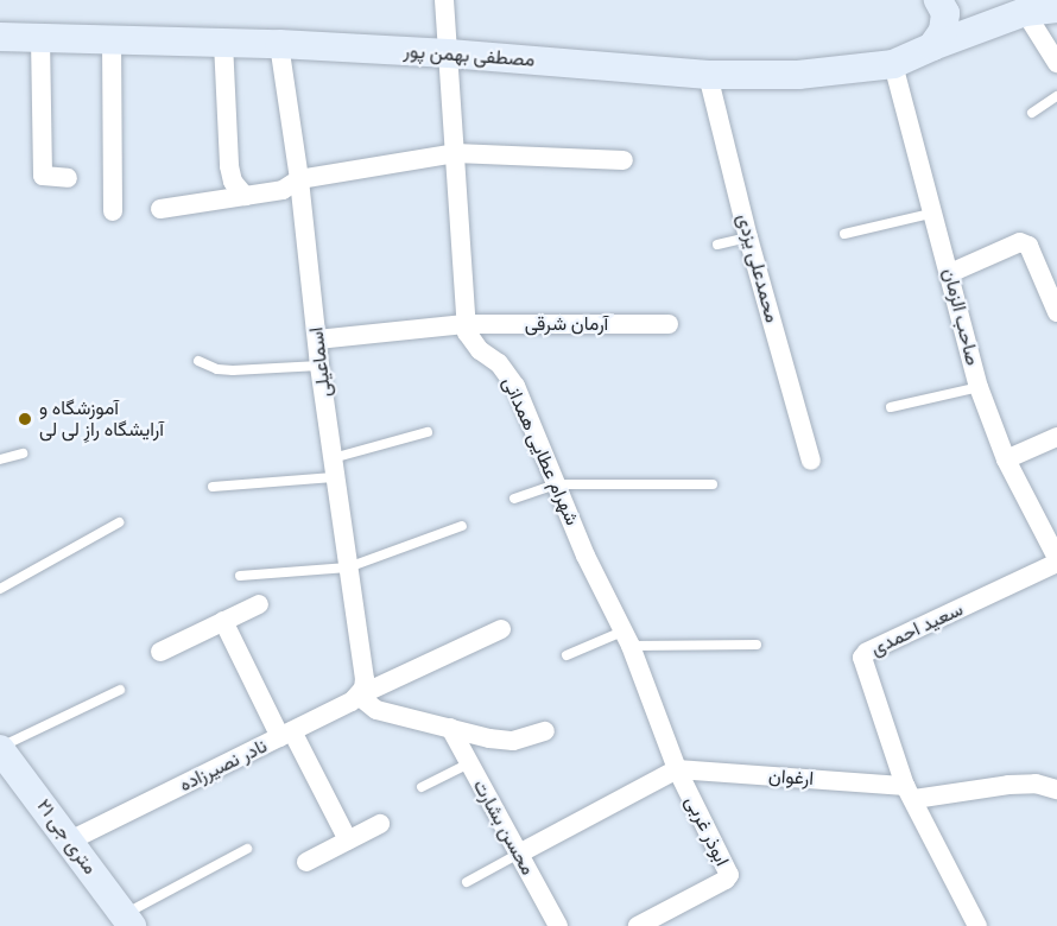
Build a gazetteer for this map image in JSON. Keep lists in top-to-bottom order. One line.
{"streets":{"main road":["مصطفی بهمن پور","۲۱ متری جی"],"street":["محمدعلی یزدی","صاحب الزمان","آرمان شرقی","اسماعیلی","شهرام عطایی همدانی","سعید احمدی","نادر نصیرزاده","ارغوان","محسن بشارت","ابوذر غربی"]},"crossings":[["مصطفی بهمن پور","محمدعلی یزدی"],["مصطفی بهمن پور","صاحب الزمان"],["مصطفی بهمن پور","اسماعیلی"],["صاحب الزمان","سعید احمدی"],["آرمان شرقی","اسماعیلی"],["آرمان شرقی","شهرام عطایی همدانی"],["اسماعیلی","نادر نصیرزاده"],["شهرام عطایی همدانی","ارغوان"],["شهرام عطایی همدانی","ابوذر غربی"],["سعید احمدی","ارغوان"],["نادر نصیرزاده","۲۱ متری جی"],["ارغوان","ابوذر غربی"]],"places":["آموزشگاه و آرایشگاه رازِ لی لی"]}
